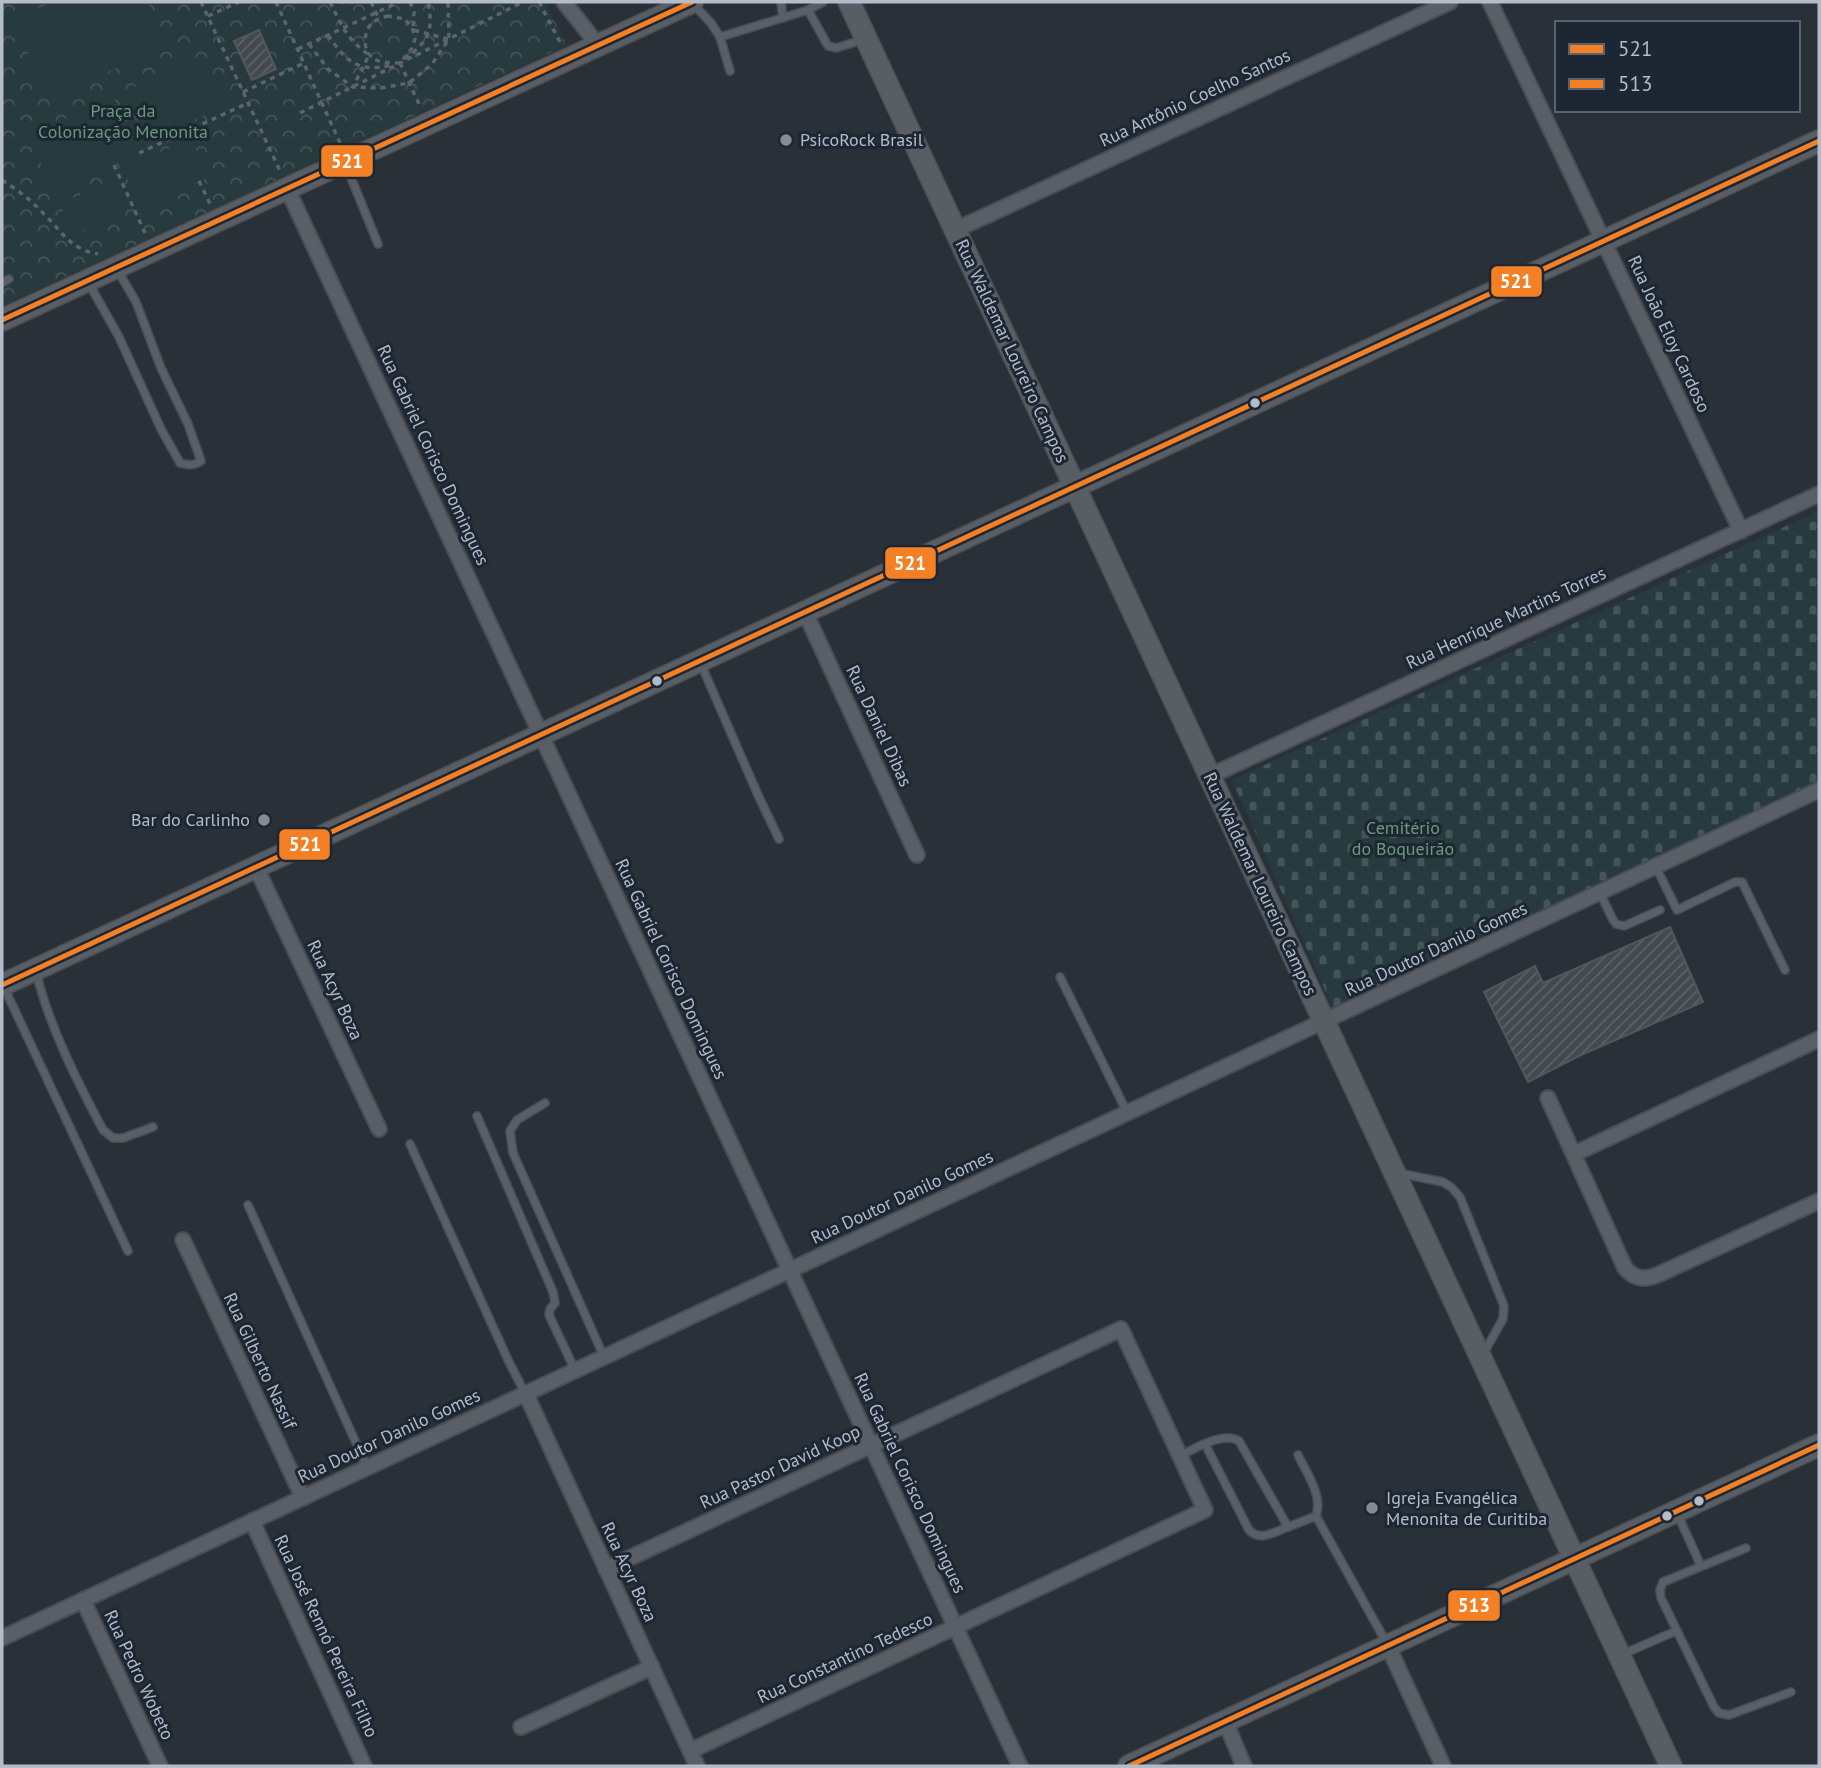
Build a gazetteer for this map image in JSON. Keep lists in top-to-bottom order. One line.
{"streets":{"main road":["Rua Waldemar Loureiro Campos"],"street":["Rua Antônio Coelho Santos","Rua João Eloy Cardoso","Rua Gabriel Corisco Domingues","Rua Henrique Martins Torres","Rua Daniel Dibas","Rua Doutor Danilo Gomes","Rua Acyr Boza","Rua Gilberto Nassif","Rua Pastor David Koop","Rua José Rennó Pereira Filho","Rua Constantino Tedesco","Rua Pedro Wobeto"]},"crossings":[["Rua Antônio Coelho Santos","Rua Waldemar Loureiro Campos"],["Rua João Eloy Cardoso","Rua Henrique Martins Torres"],["Rua Waldemar Loureiro Campos","Rua Henrique Martins Torres"],["Rua Waldemar Loureiro Campos","Rua Doutor Danilo Gomes"],["Rua Gabriel Corisco Domingues","Rua Doutor Danilo Gomes"],["Rua Gabriel Corisco Domingues","Rua Pastor David Koop"],["Rua Gabriel Corisco Domingues","Rua Constantino Tedesco"],["Rua Doutor Danilo Gomes","Rua Acyr Boza"],["Rua Doutor Danilo Gomes","Rua Gilberto Nassif"],["Rua Doutor Danilo Gomes","Rua José Rennó Pereira Filho"],["Rua Doutor Danilo Gomes","Rua Pedro Wobeto"],["Rua Acyr Boza","Rua Pastor David Koop"],["Rua Acyr Boza","Rua Constantino Tedesco"],["Rua Pastor David Koop","Rua Constantino Tedesco"]],"parks":["Praça da Colonização Menonita","Cemitério do Boqueirão"],"places":["PsicoRock Brasil","Bar do Carlinho","Igreja Evangélica Menonita de Curitiba"],"lines":["transit line 521","transit line 513"],"legend":["521","513"]}
